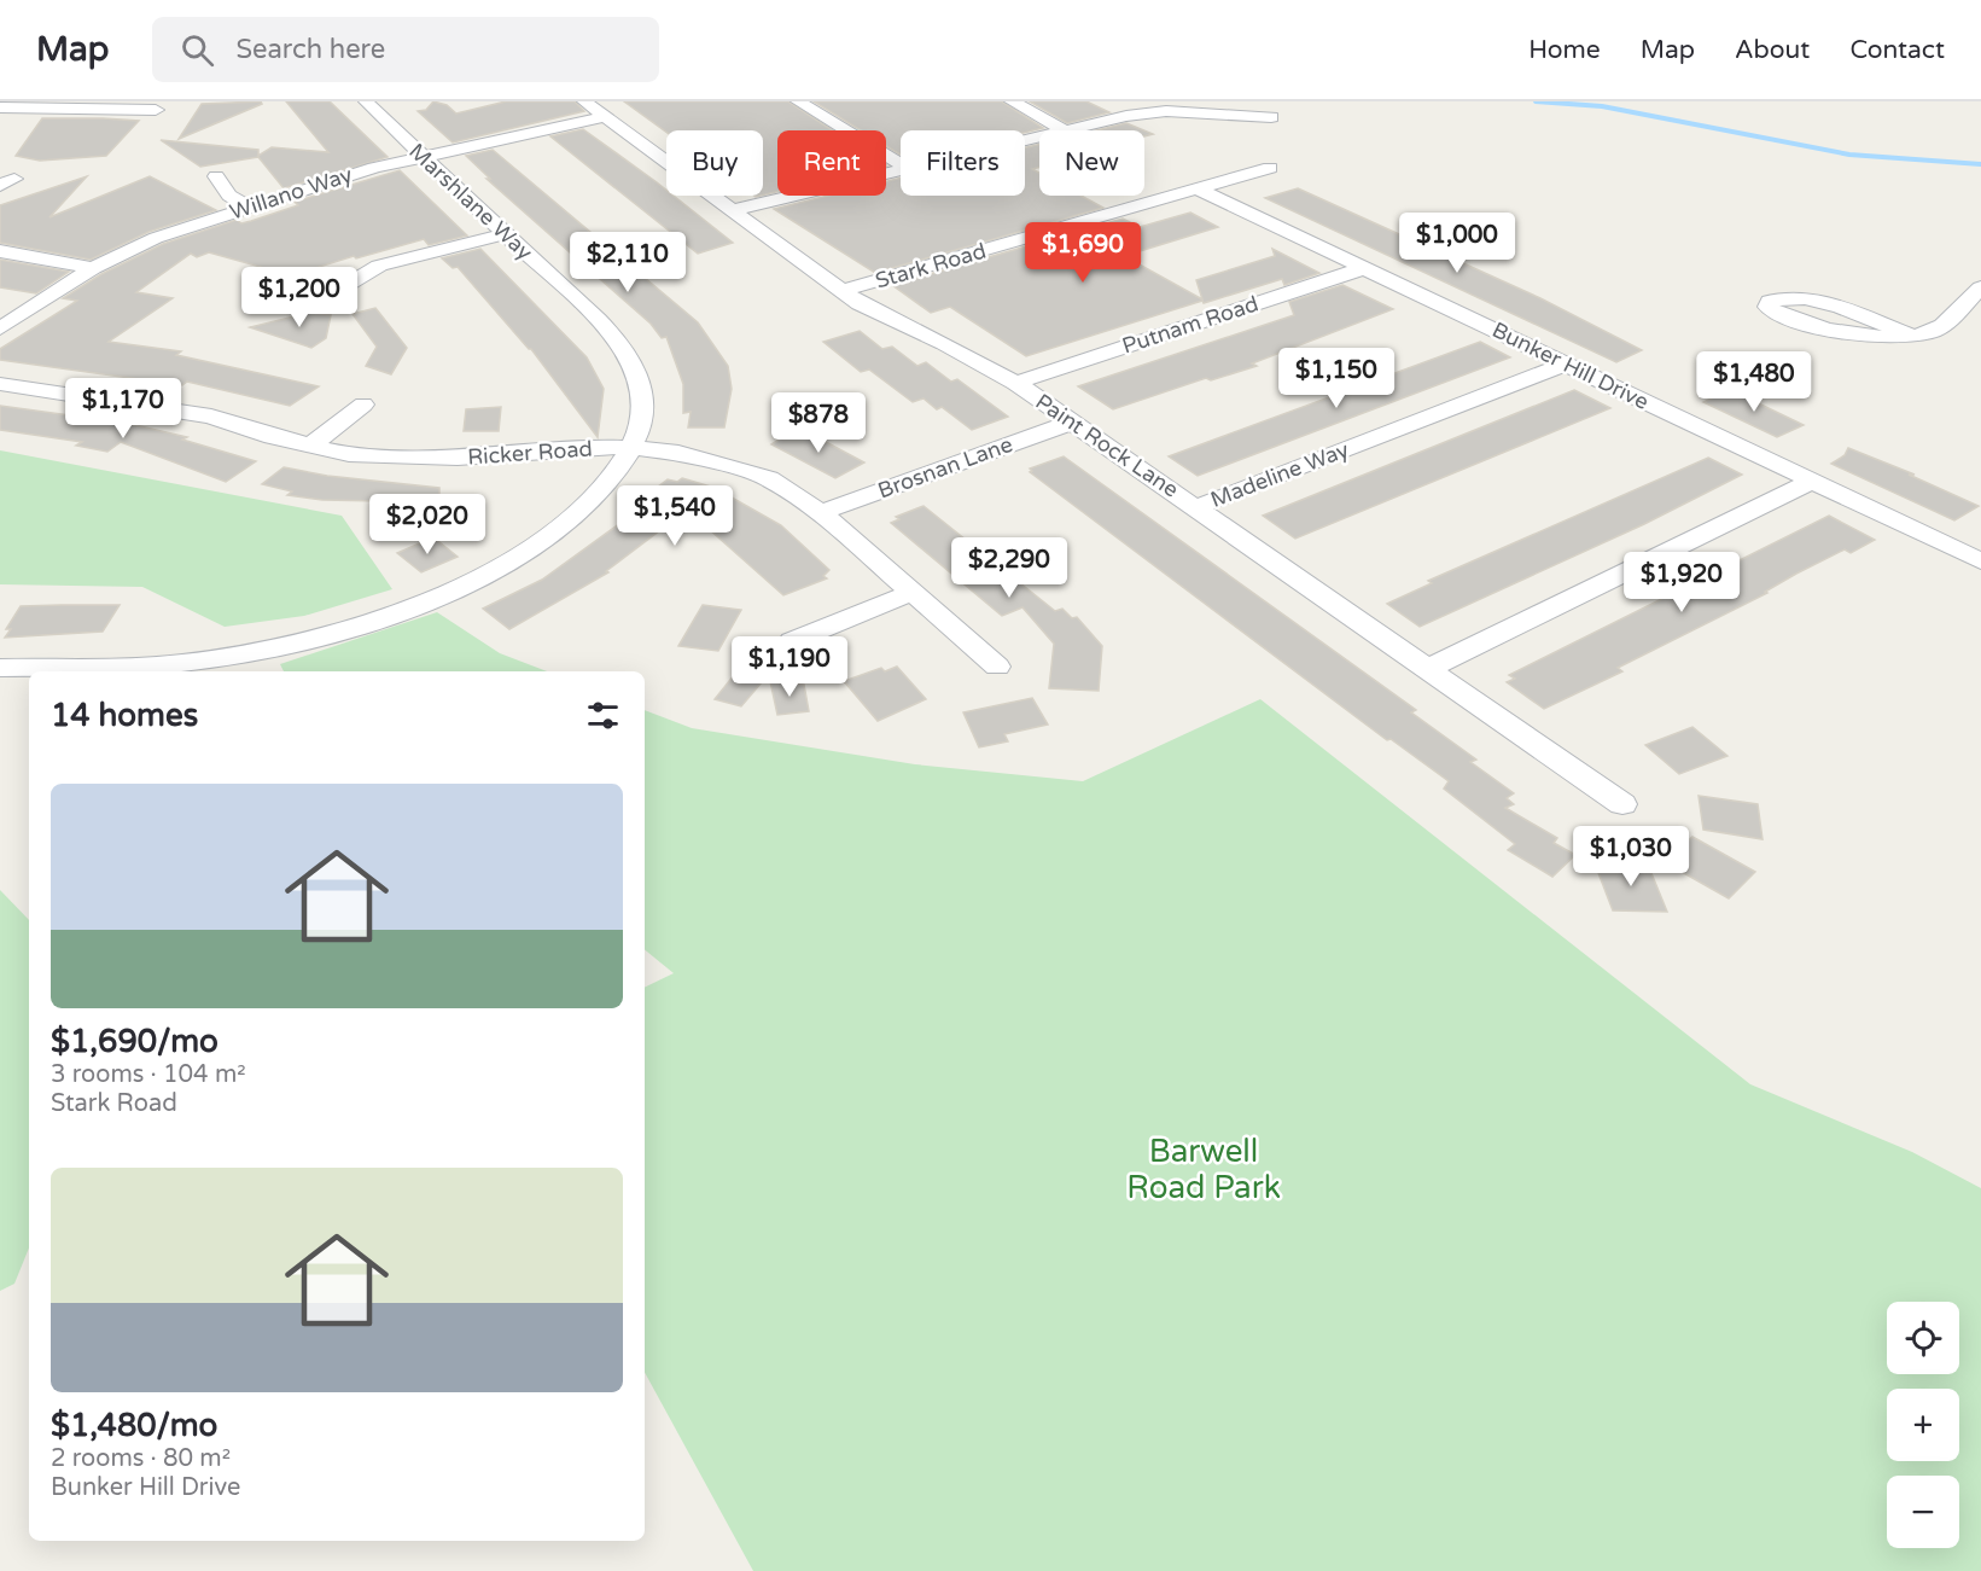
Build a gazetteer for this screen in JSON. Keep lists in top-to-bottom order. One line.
{"streets":{"street":["Willano Way","Marshlane Way","Stark Road","Putnam Road","Bunker Hill Drive","Paint Rock Lane","Ricker Road","Brosnan Lane","Madeline Way"]},"crossings":[["Willano Way","Marshlane Way"],["Willano Way","Paint Rock Lane"],["Marshlane Way","Ricker Road"],["Stark Road","Bunker Hill Drive"],["Stark Road","Paint Rock Lane"],["Putnam Road","Bunker Hill Drive"],["Putnam Road","Paint Rock Lane"],["Bunker Hill Drive","Madeline Way"],["Paint Rock Lane","Brosnan Lane"],["Paint Rock Lane","Madeline Way"],["Ricker Road","Brosnan Lane"]],"parks":["Barwell Road Park"],"page":{"header":"Map","search":"Search here","nav":["Home","Map","About","Contact"],"chip":["Buy","Rent","Filters","New"],"price":["$1,000","$1,690","$2,110","$1,200","$1,150","$1,480","$1,170","$878","$1,540","$2,020","$2,290","$1,920","$1,190","$1,030"],"heading":"14 homes","list":[{"name":"$1,690/mo","note":"3 rooms · 104 m² · Stark Road"},{"name":"$1,480/mo","note":"2 rooms · 80 m² · Bunker Hill Drive"}],"map_buttons":["+","−"]}}
